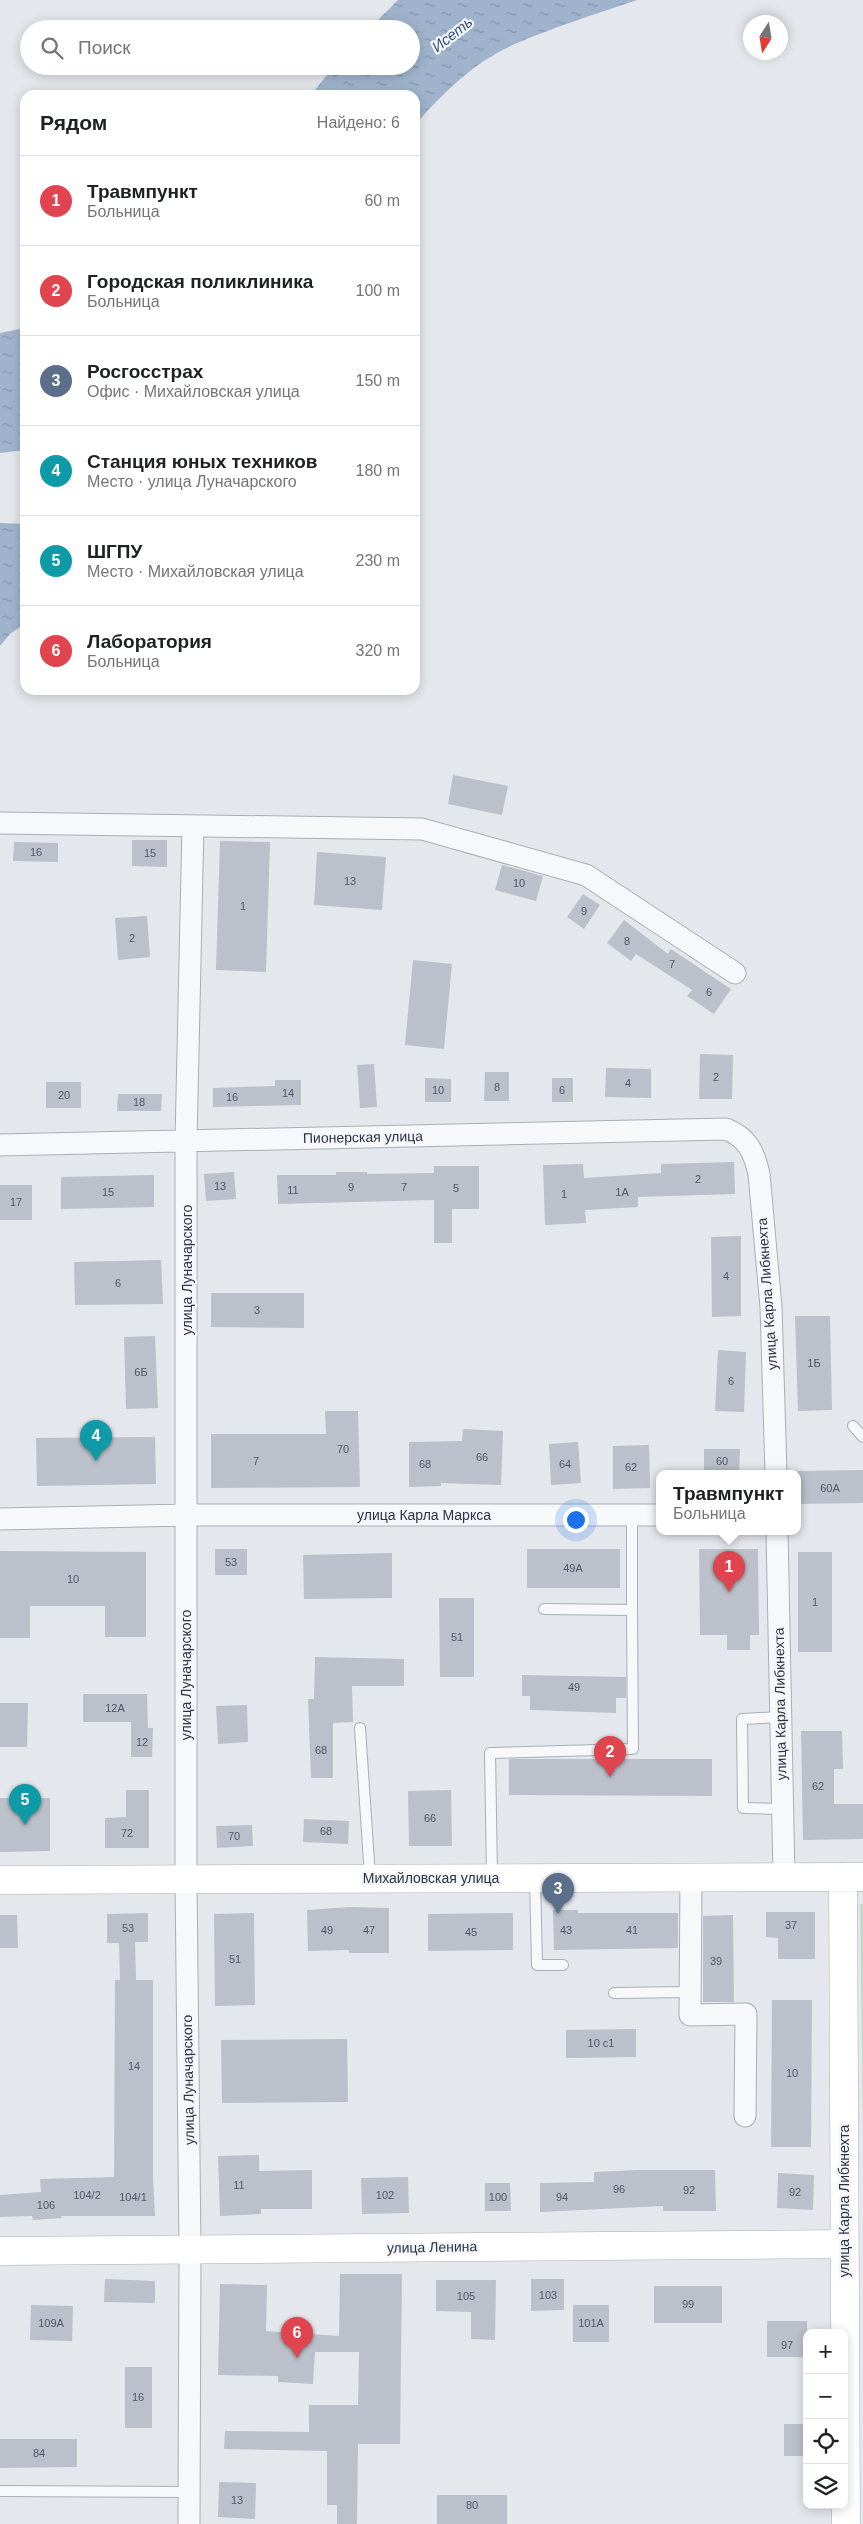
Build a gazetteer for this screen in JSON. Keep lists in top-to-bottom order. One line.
{"streets":{"street":["Пионерская улица","улица Луначарского","улица Карла Либкнехта","улица Карла Маркса","Михайловская улица","улица Ленина"]},"crossings":[["Пионерская улица","улица Луначарского"],["Пионерская улица","улица Карла Либкнехта"],["улица Луначарского","улица Карла Маркса"],["улица Луначарского","Михайловская улица"],["улица Луначарского","улица Ленина"],["улица Карла Либкнехта","Михайловская улица"],["улица Карла Либкнехта","улица Ленина"]],"water":["Исеть"],"house_numbers":["16","15","13","10","1","9","2","8","7","6","2","4","8","10","6","14","20","16","18","2","13","9","7","5","11","15","1А","1","17","4","6","3","1Б","6Б","6","70","66","7","60","68","64","62","60А","53","49А","10","1","51","49","12А","12","68","62","66","68","72","70","37","53","49","47","43","41","45","51","39","10 с1","14","10","11","96","92","92","104/2","102","104/1","100","94","106","103","105","99","109А","101А","97","16","84","13","80"],"north":"bottom","page":{"search":"Поиск","heading":["Рядом","Найдено: 6"],"list":[{"mark":"1","name":"Травмпункт","note":"Больница","value":"60 m"},{"mark":"2","name":"Городская поликлиника","note":"Больница","value":"100 m"},{"mark":"3","name":"Росгосстрах","note":"Офис · Михайловская улица","value":"150 m"},{"mark":"4","name":"Станция юных техников","note":"Место · улица Луначарского","value":"180 m"},{"mark":"5","name":"ШГПУ","note":"Место · Михайловская улица","value":"230 m"},{"mark":"6","name":"Лаборатория","note":"Больница","value":"320 m"}],"pins":["4","1","2","5","3","6"],"popup":["Травмпункт","Больница"],"map_buttons":["+","−"]}}
